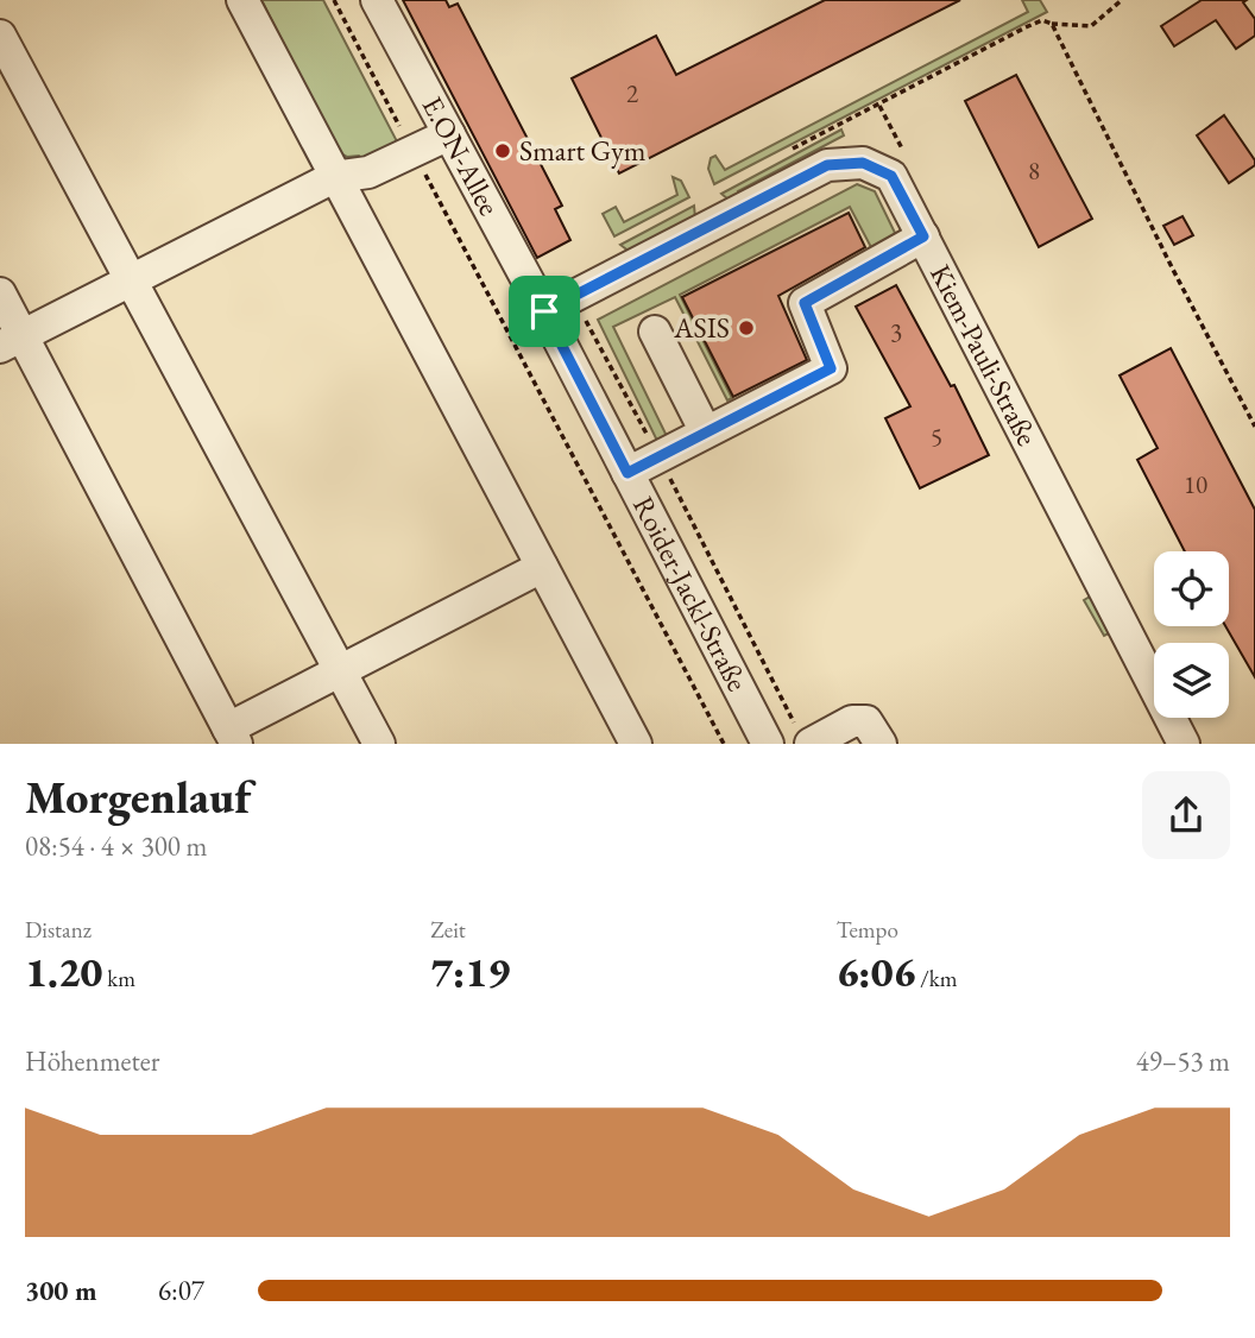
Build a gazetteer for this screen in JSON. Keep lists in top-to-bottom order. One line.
{"streets":{"street":["E.ON-Allee","Kiem-Pauli-Straße","Roider-Jackl-Straße"]},"crossings":[["E.ON-Allee","Kiem-Pauli-Straße"],["E.ON-Allee","Roider-Jackl-Straße"],["Kiem-Pauli-Straße","Roider-Jackl-Straße"]],"places":["Smart Gym","ASIS"],"house_numbers":["2","8","3","5","10"],"page":{"heading":["Morgenlauf","08:54 · 4 × 300 m"],"stats":[["Distanz","1.20 km"],["Zeit","7:19"],["Tempo","6:06 /km"]],"chart":["Höhenmeter","49–53 m"],"list":[{"name":"300 m","note":"6:07"}]}}
